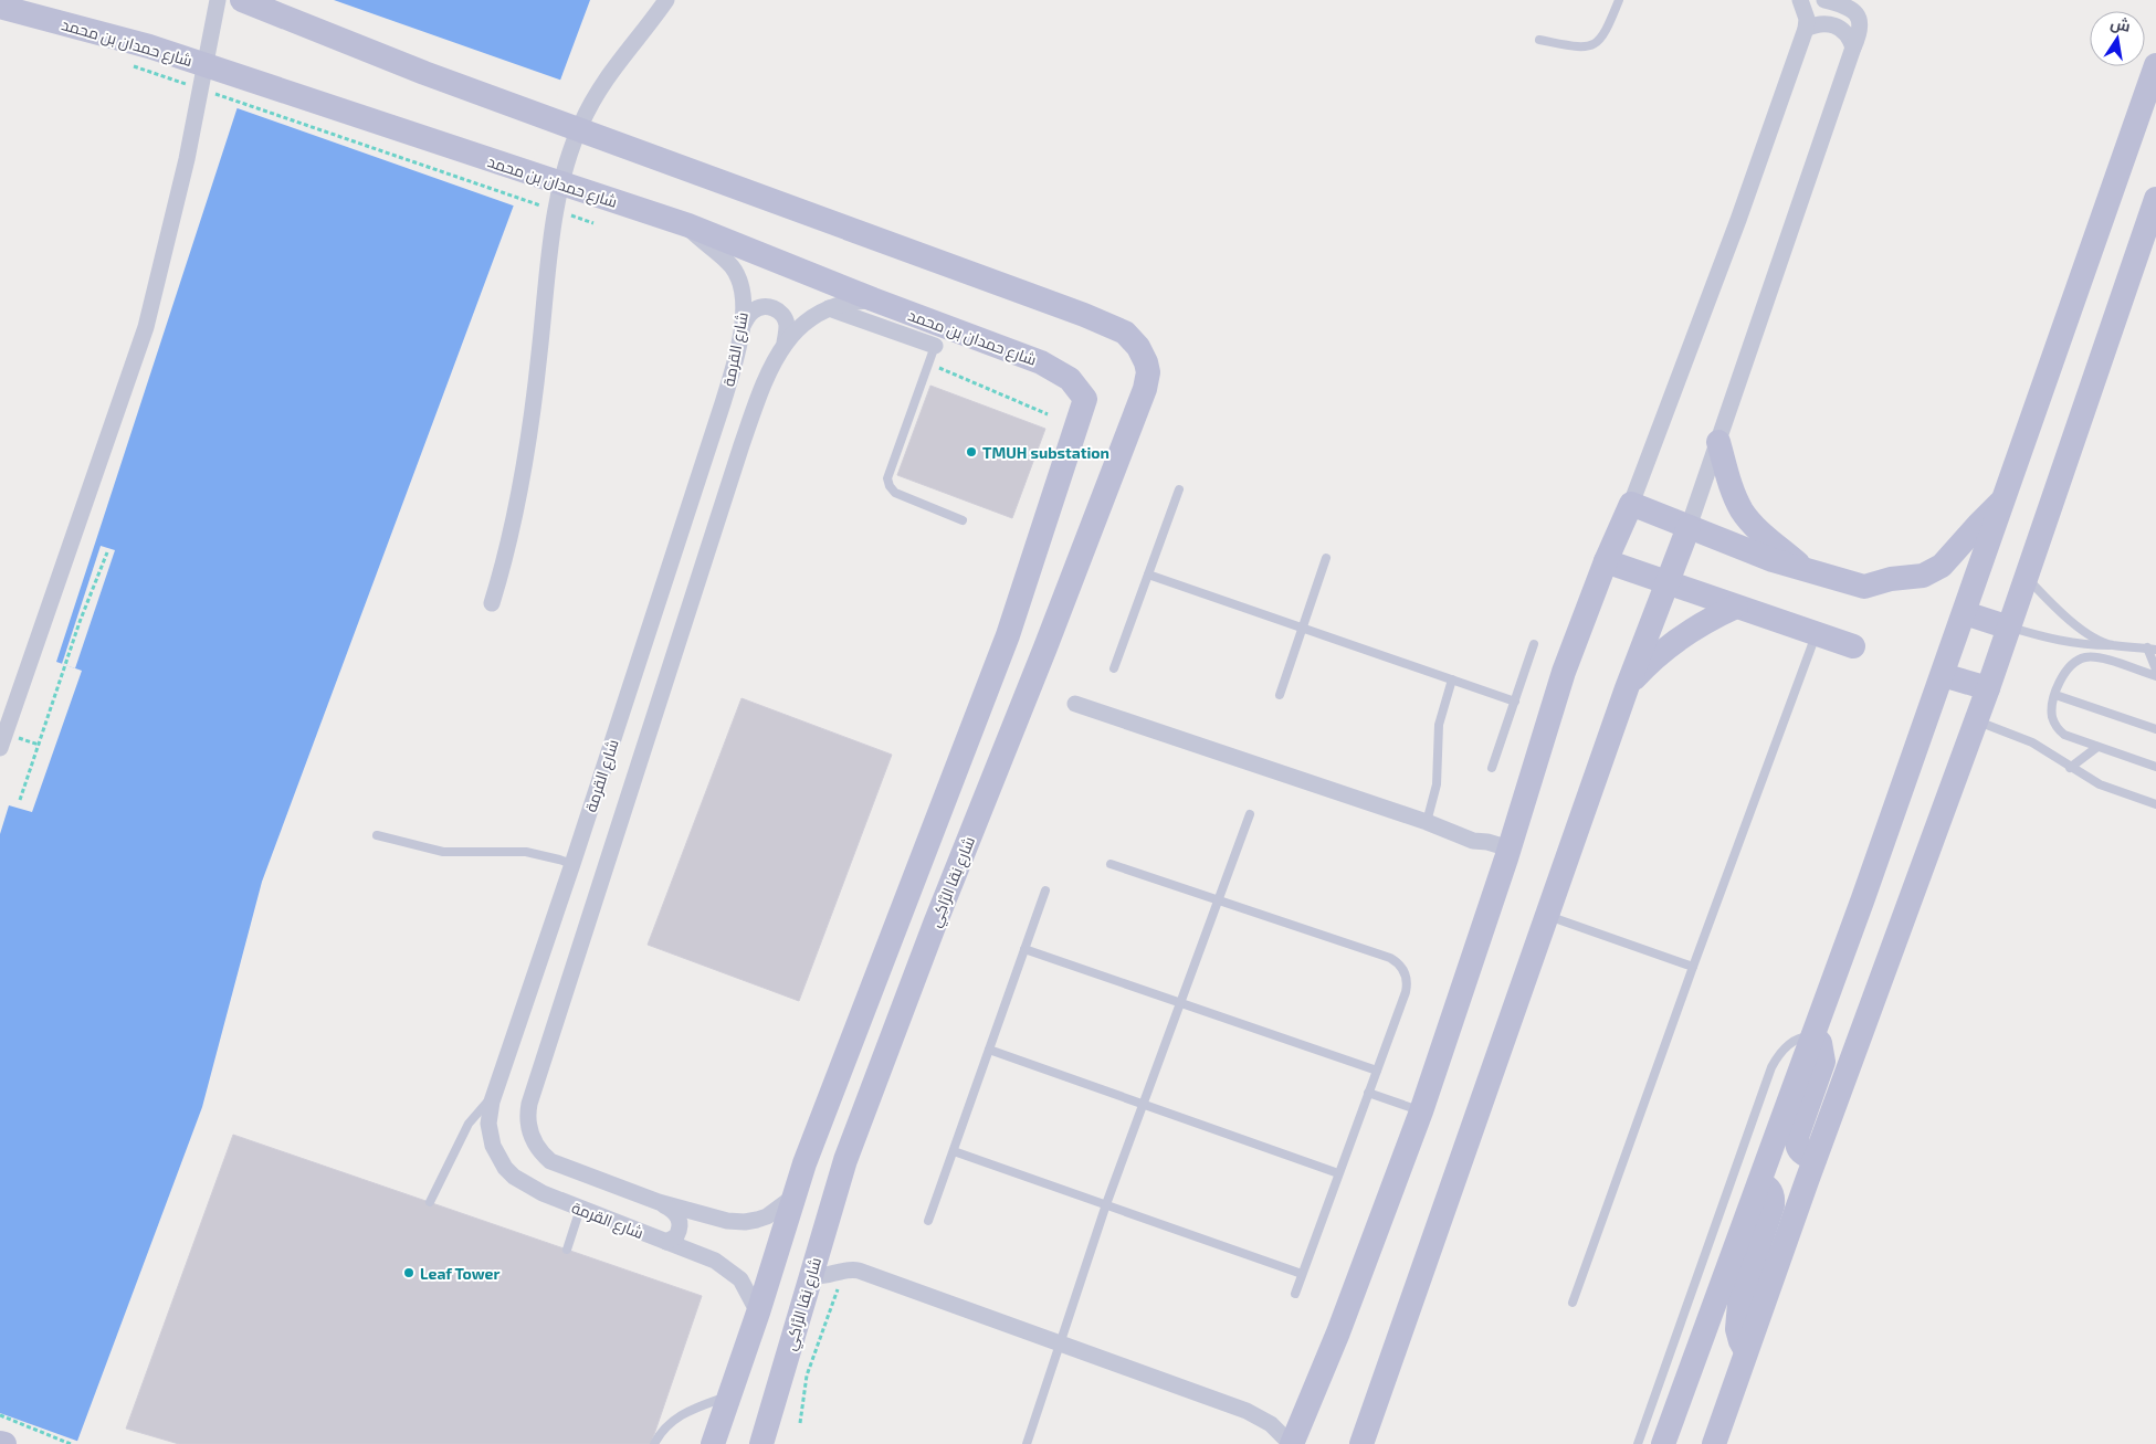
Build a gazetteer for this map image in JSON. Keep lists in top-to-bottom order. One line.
{"streets":{"street":["شارع حمدان بن محمد","شارع القرمة","شارع نِقا الرَّاكِي"]},"crossings":[["شارع حمدان بن محمد","شارع القرمة"]],"places":["TMUH substation","Leaf Tower"],"north":"top"}
